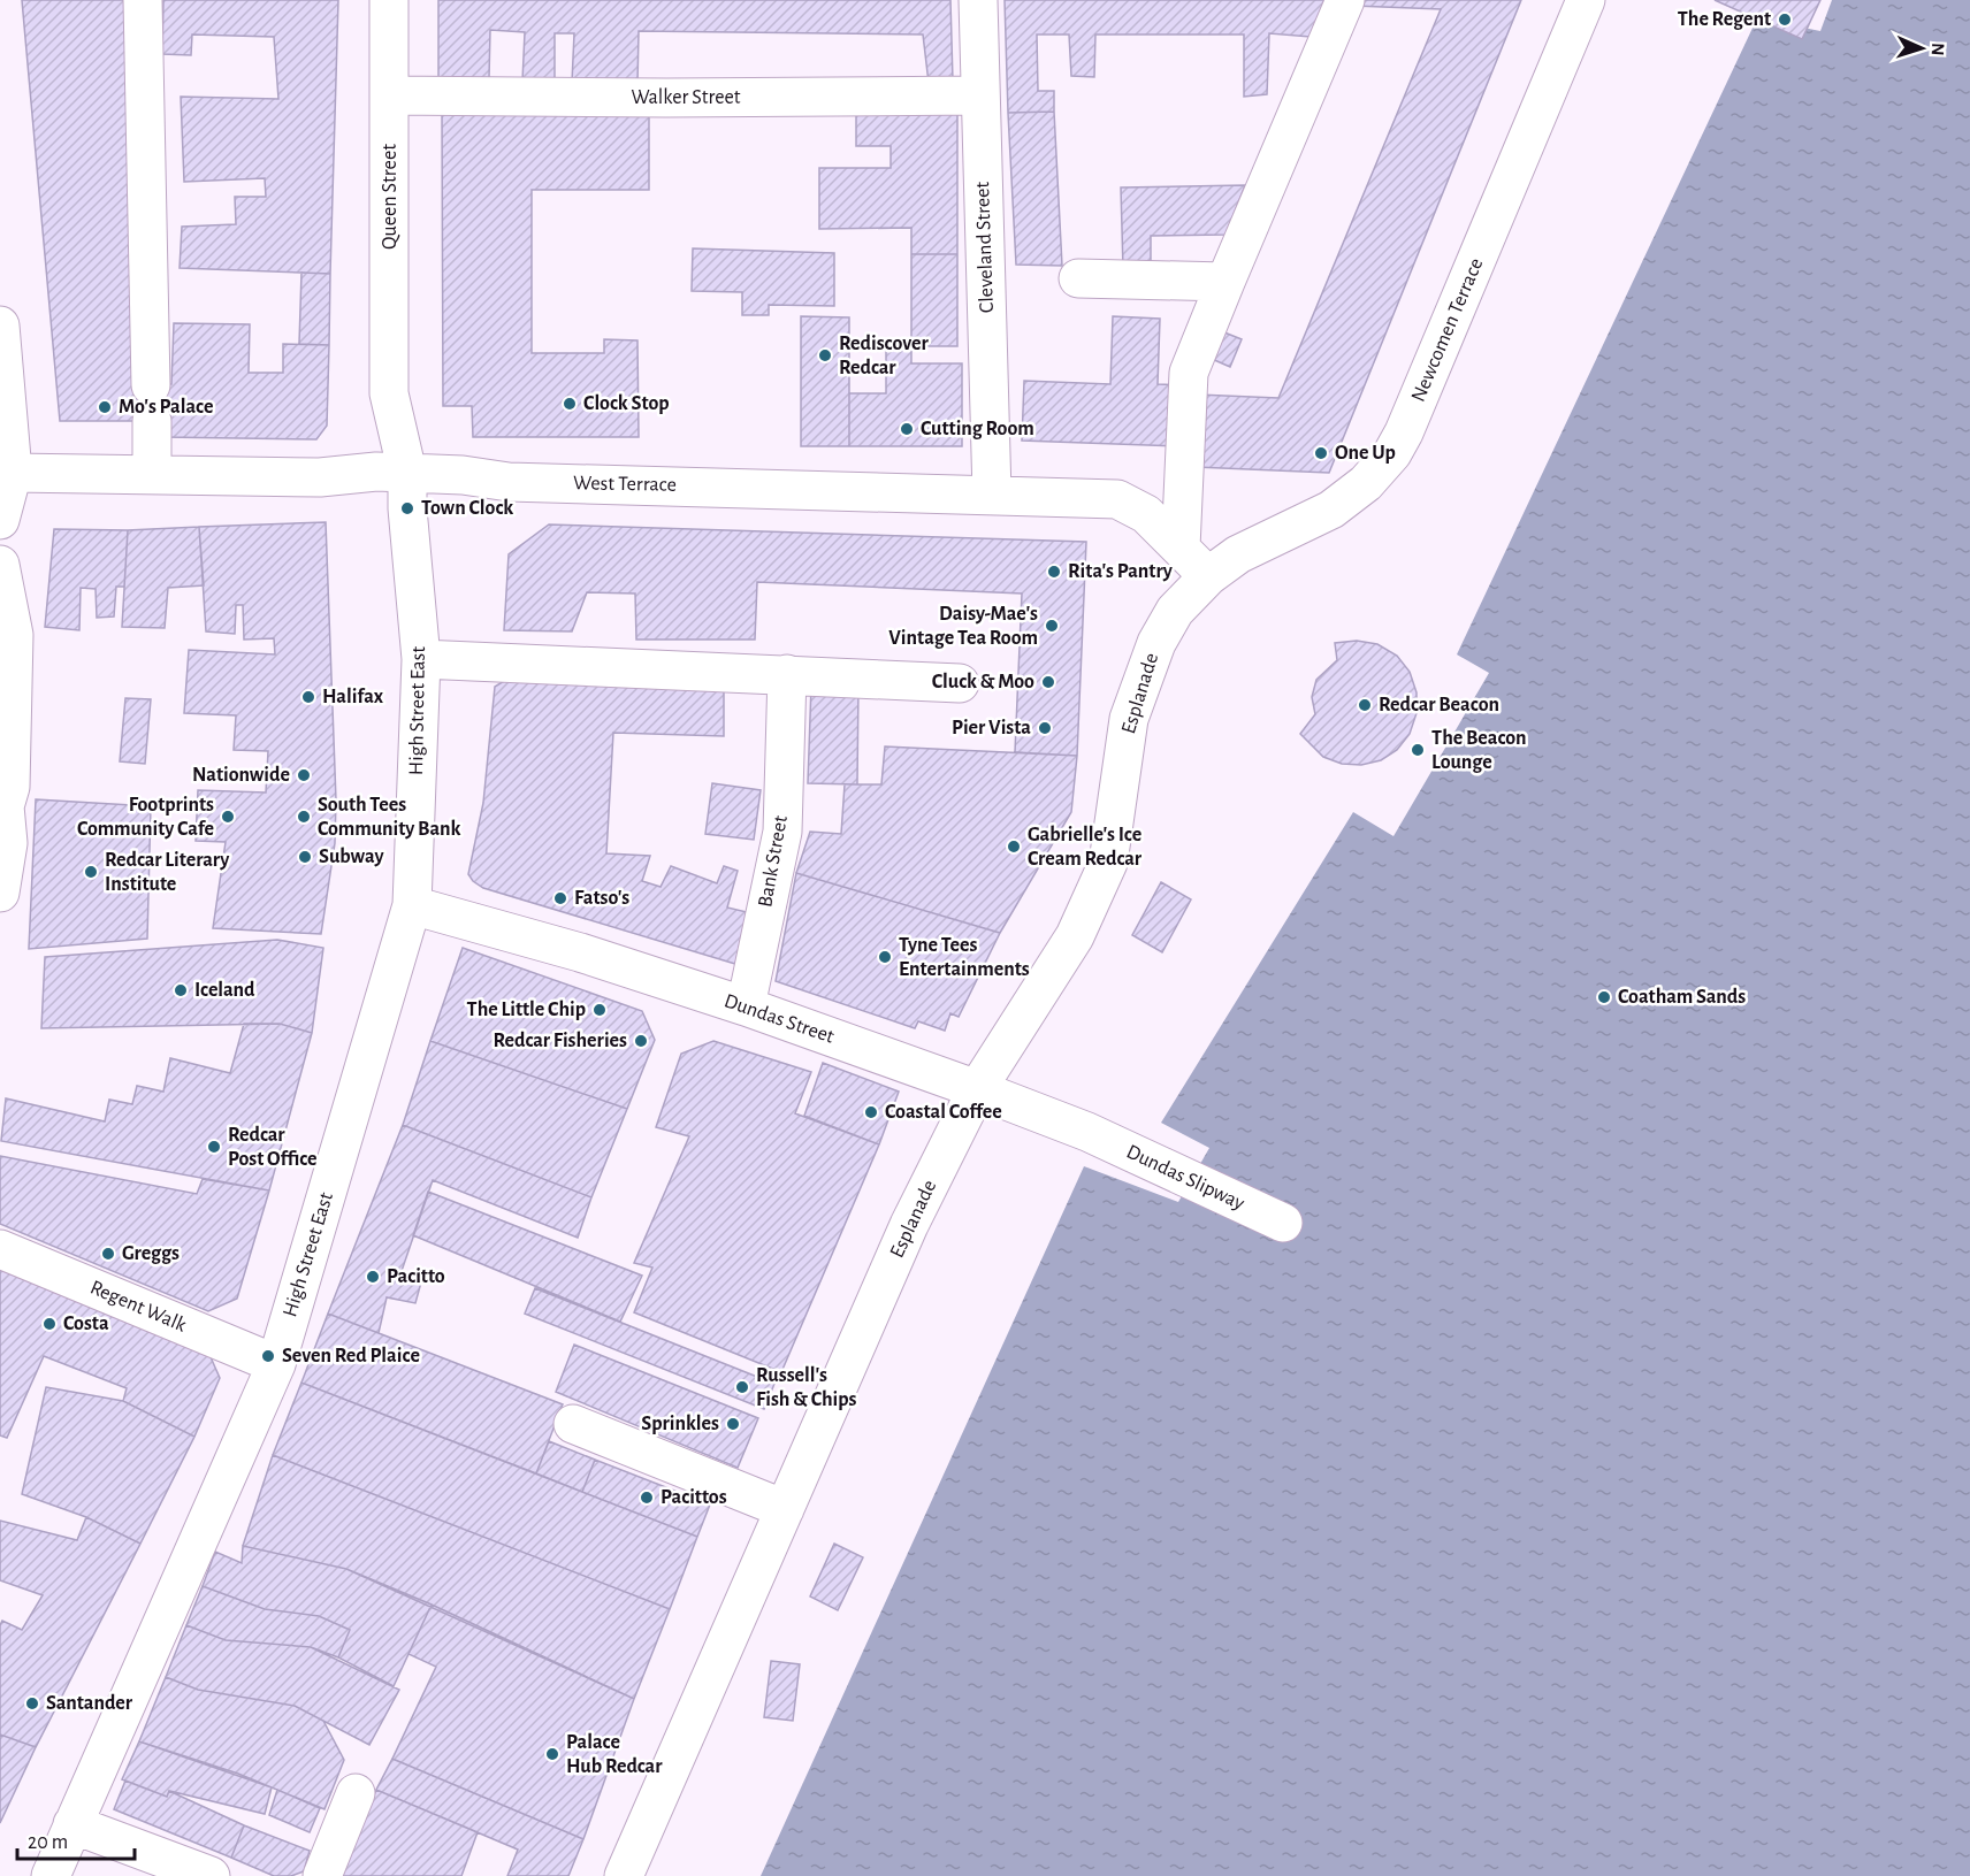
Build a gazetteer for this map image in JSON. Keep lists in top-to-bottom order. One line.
{"streets":{"street":["Walker Street","Queen Street","Cleveland Street","Newcomen Terrace","West Terrace","Esplanade","High Street East","Bank Street","Dundas Street","Dundas Slipway","Regent Walk"]},"crossings":[["Walker Street","Queen Street"],["Walker Street","Cleveland Street"],["Queen Street","West Terrace"],["Queen Street","High Street East"],["Cleveland Street","West Terrace"],["Newcomen Terrace","West Terrace"],["Newcomen Terrace","Esplanade"],["West Terrace","Esplanade"],["West Terrace","High Street East"],["Esplanade","Dundas Street"],["High Street East","Dundas Street"],["High Street East","Regent Walk"],["Bank Street","Dundas Street"],["Dundas Street","Dundas Slipway"]],"places":["The Regent","Rediscover Redcar","Clock Stop","Mo's Palace","Cutting Room","One Up","Town Clock","Rita's Pantry","Daisy-Mae's Vintage Tea Room","Cluck & Moo","Halifax","Redcar Beacon","Pier Vista","The Beacon Lounge","Nationwide","Footprints Community Cafe","South Tees Community Bank","Gabrielle's Ice Cream Redcar","Subway","Redcar Literary Institute","Fatso's","Tyne Tees Entertainments","Iceland","Coatham Sands","The Little Chip","Redcar Fisheries","Coastal Coffee","Redcar Post Office","Greggs","Pacitto","Costa","Seven Red Plaice","Russell's Fish & Chips","Sprinkles","Pacittos","Santander","Palace Hub Redcar"],"scale_bar":"20 m","north":"right"}
